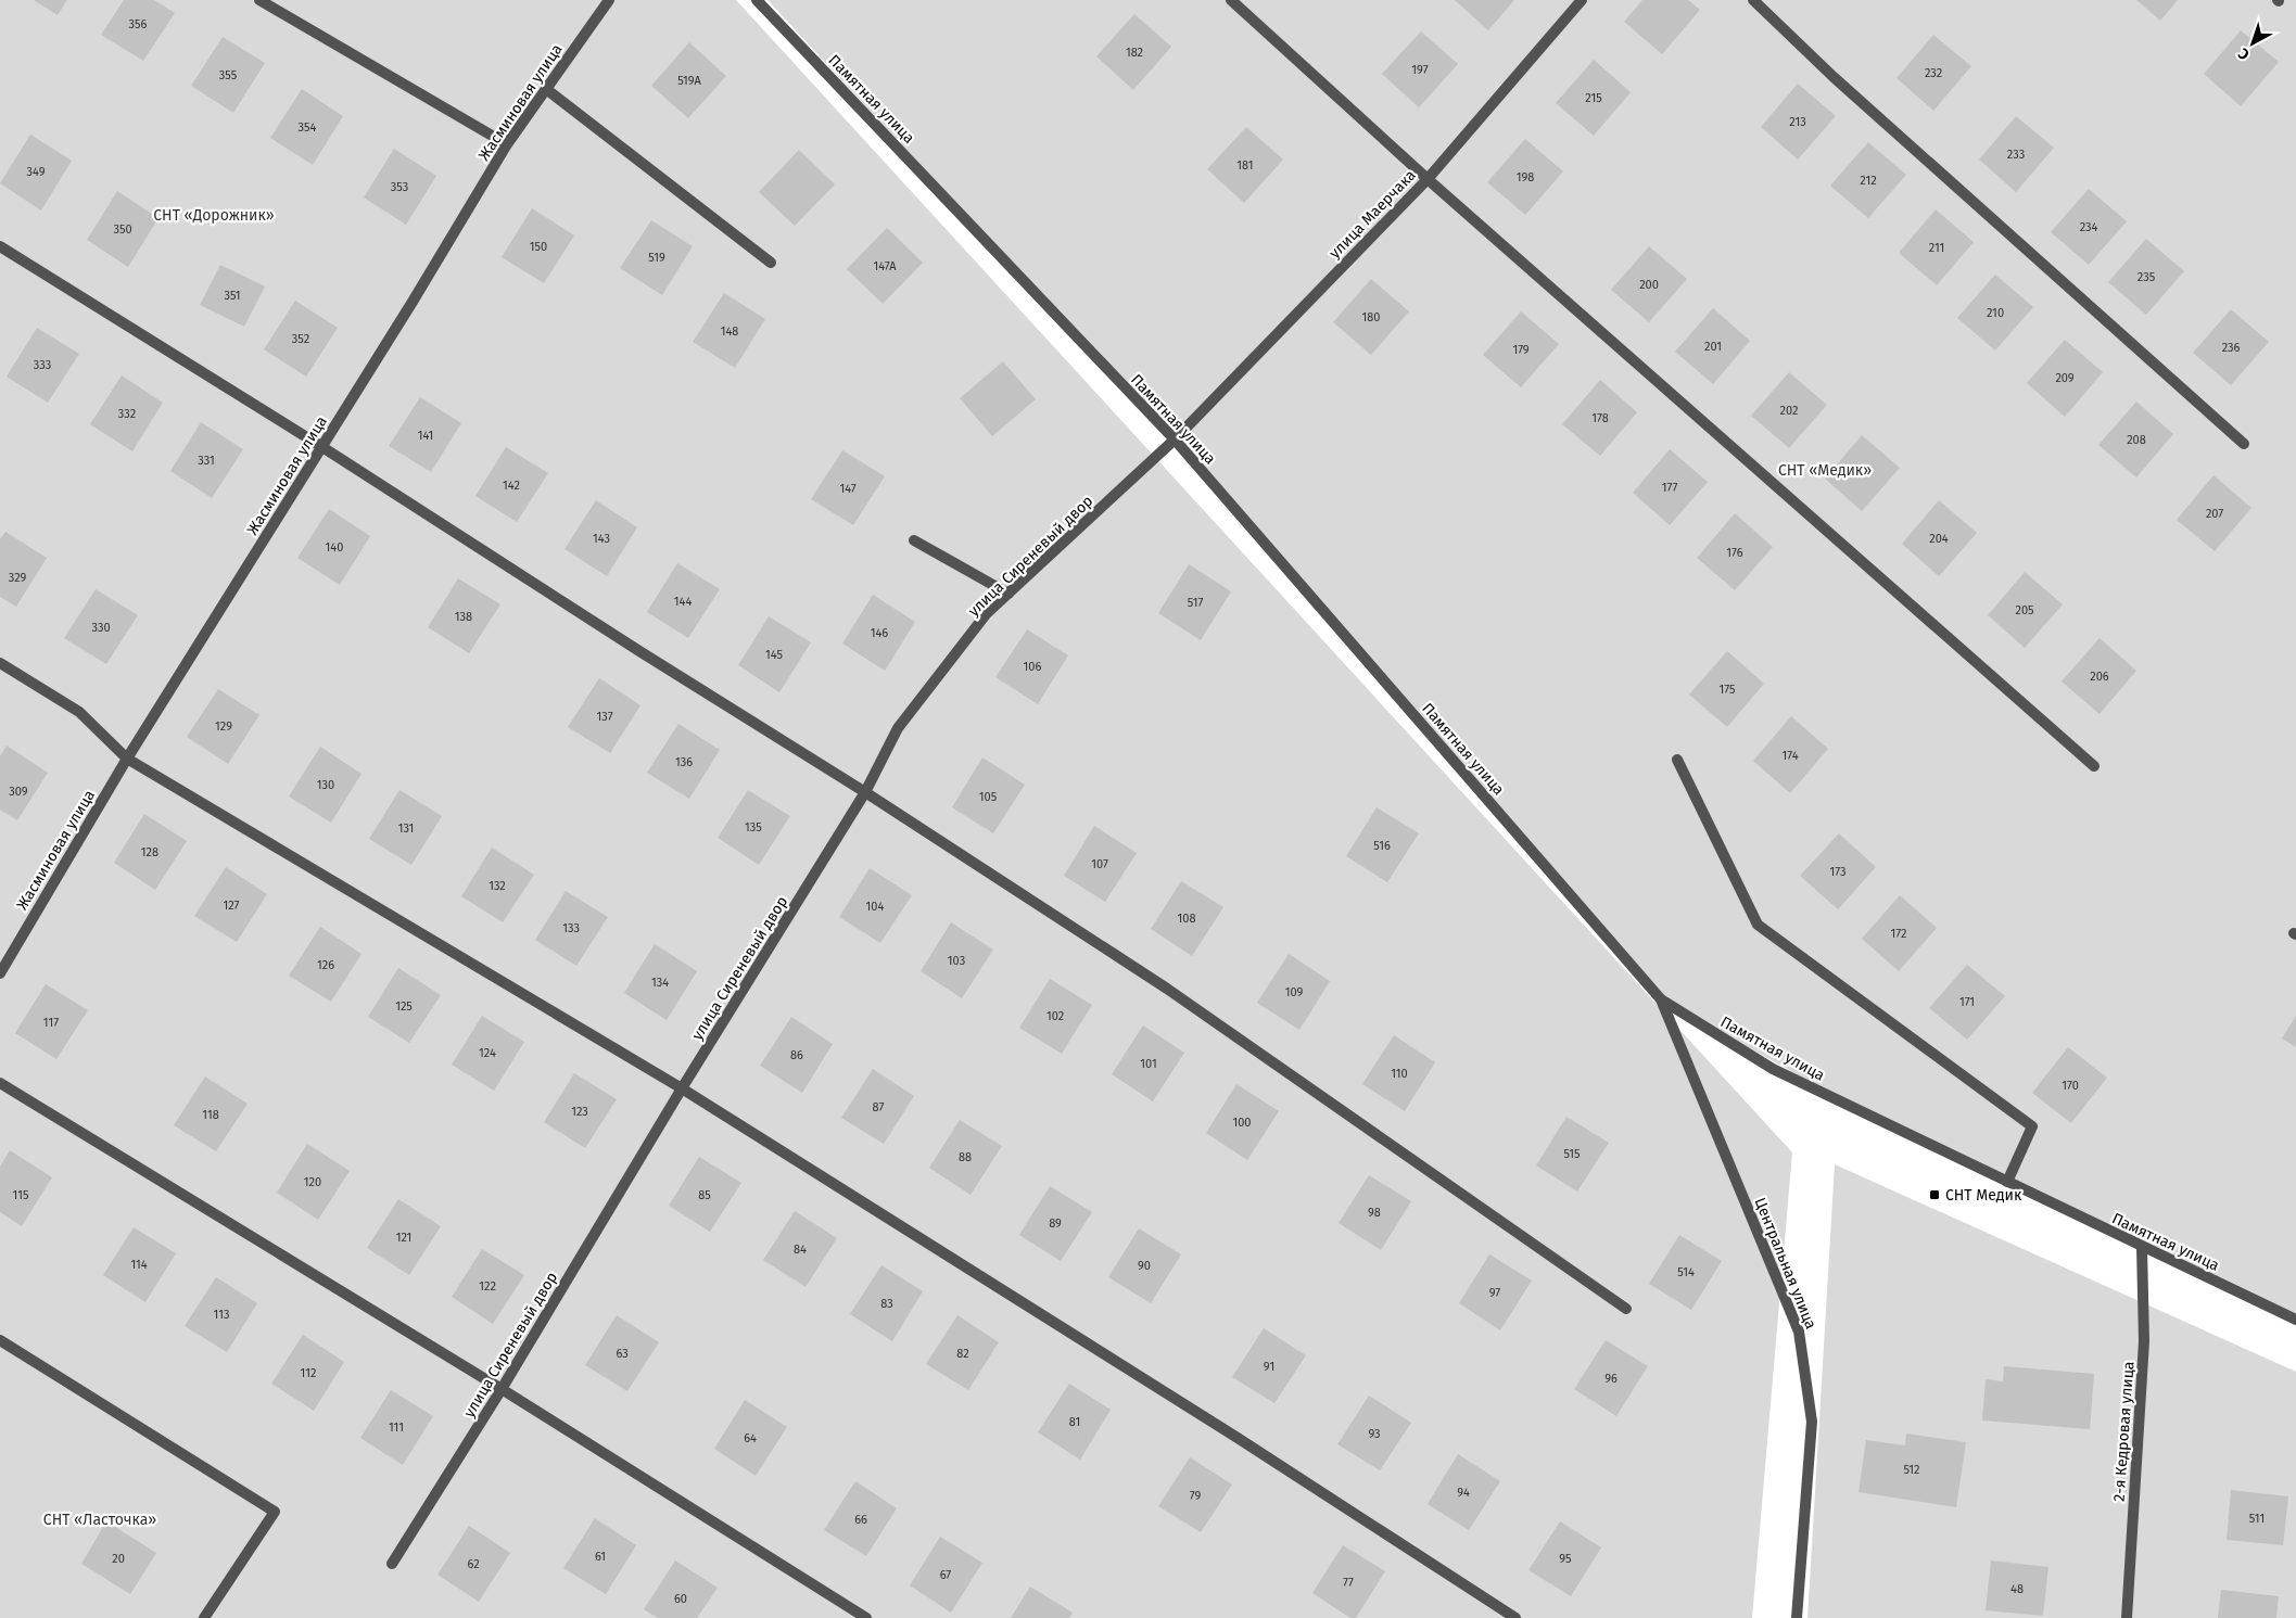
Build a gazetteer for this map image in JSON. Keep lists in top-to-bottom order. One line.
{"streets":{"street":["Памятная улица","Жасминовая улица","улица Маерчака","улица Сиреневый двор","Центральная улица","2-я Кедровая улица"]},"crossings":[["Памятная улица","улица Маерчака"],["Памятная улица","улица Сиреневый двор"],["Памятная улица","Центральная улица"],["Памятная улица","2-я Кедровая улица"],["улица Маерчака","улица Сиреневый двор"]],"parks":["СНТ «Дорожник»","СНТ «Медик»","СНТ «Ласточка»"],"places":{"transit":["СНТ Медик"]},"house_numbers":["356","182","197","232","355","519А","215","213","354","233","181","349","198","212","353","234","350","150","211","519","147А","235","200","351","210","180","148","352","201","236","179","333","209","202","332","178","141","208","331","142","177","147","207","143","204","140","176","329","144","517","205","138","330","146","145","106","206","175","137","129","174","136","130","309","105","135","131","516","128","107","173","132","127","104","108","133","172","103","126","134","109","171","125","102","117","124","86","101","110","170","87","123","118","100","515","88","120","115","85","98","89","121","84","114","90","514","122","97","83","113","63","82","91","112","96","81","111","93","64","512","94","79","511","66","61","20","95","62","67","77","48","60"],"north":"bottom left"}
